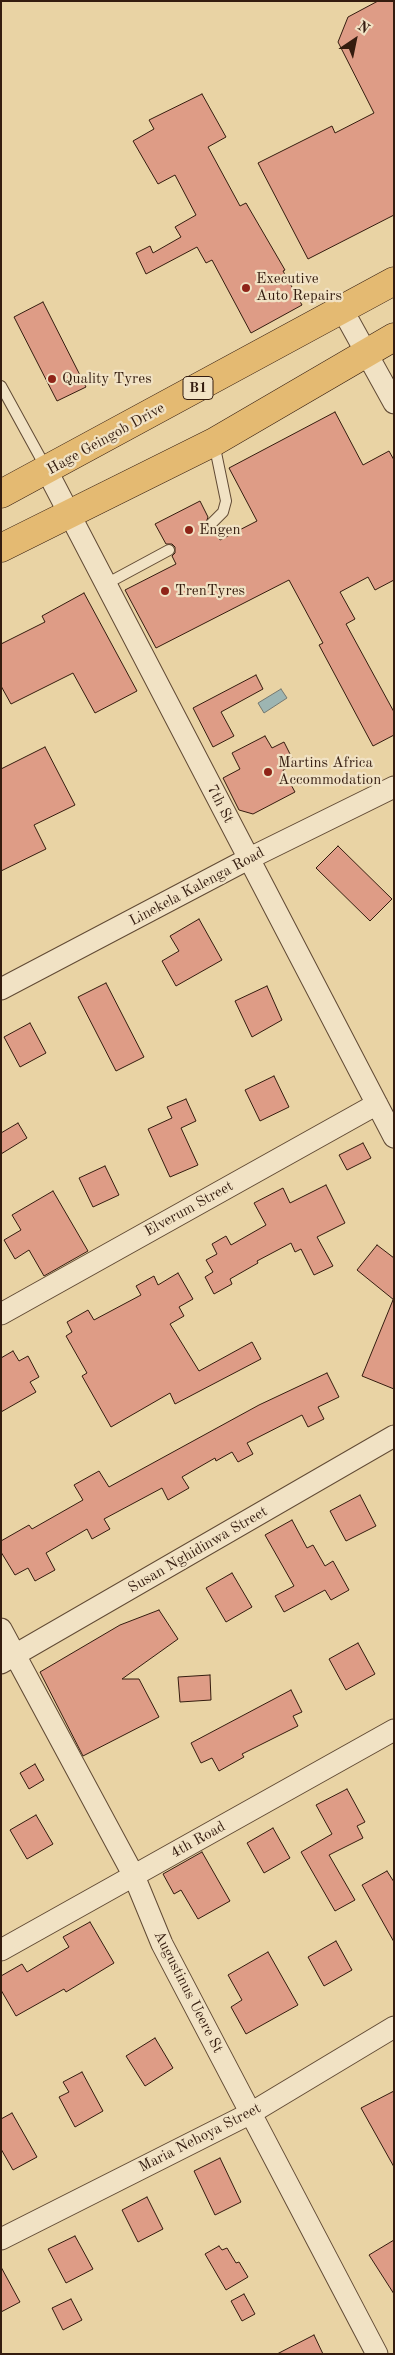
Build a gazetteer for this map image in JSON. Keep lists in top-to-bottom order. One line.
{"streets":{"highway":["B1","Hage Geingob Drive"],"street":["7th St","Linekela Kalenga Road","Elverum Street","Susan Nghidinwa Street","4th Road","Augustinus Ueere St","Maria Nehoya Street"]},"crossings":[["Hage Geingob Drive","7th St"],["7th St","Linekela Kalenga Road"],["7th St","Elverum Street"],["Susan Nghidinwa Street","Augustinus Ueere St"],["4th Road","Augustinus Ueere St"],["Augustinus Ueere St","Maria Nehoya Street"]],"places":["Executive Auto Repairs","Quality Tyres","Engen","TrenTyres","Martins Africa Accommodation"],"north":"top right"}
